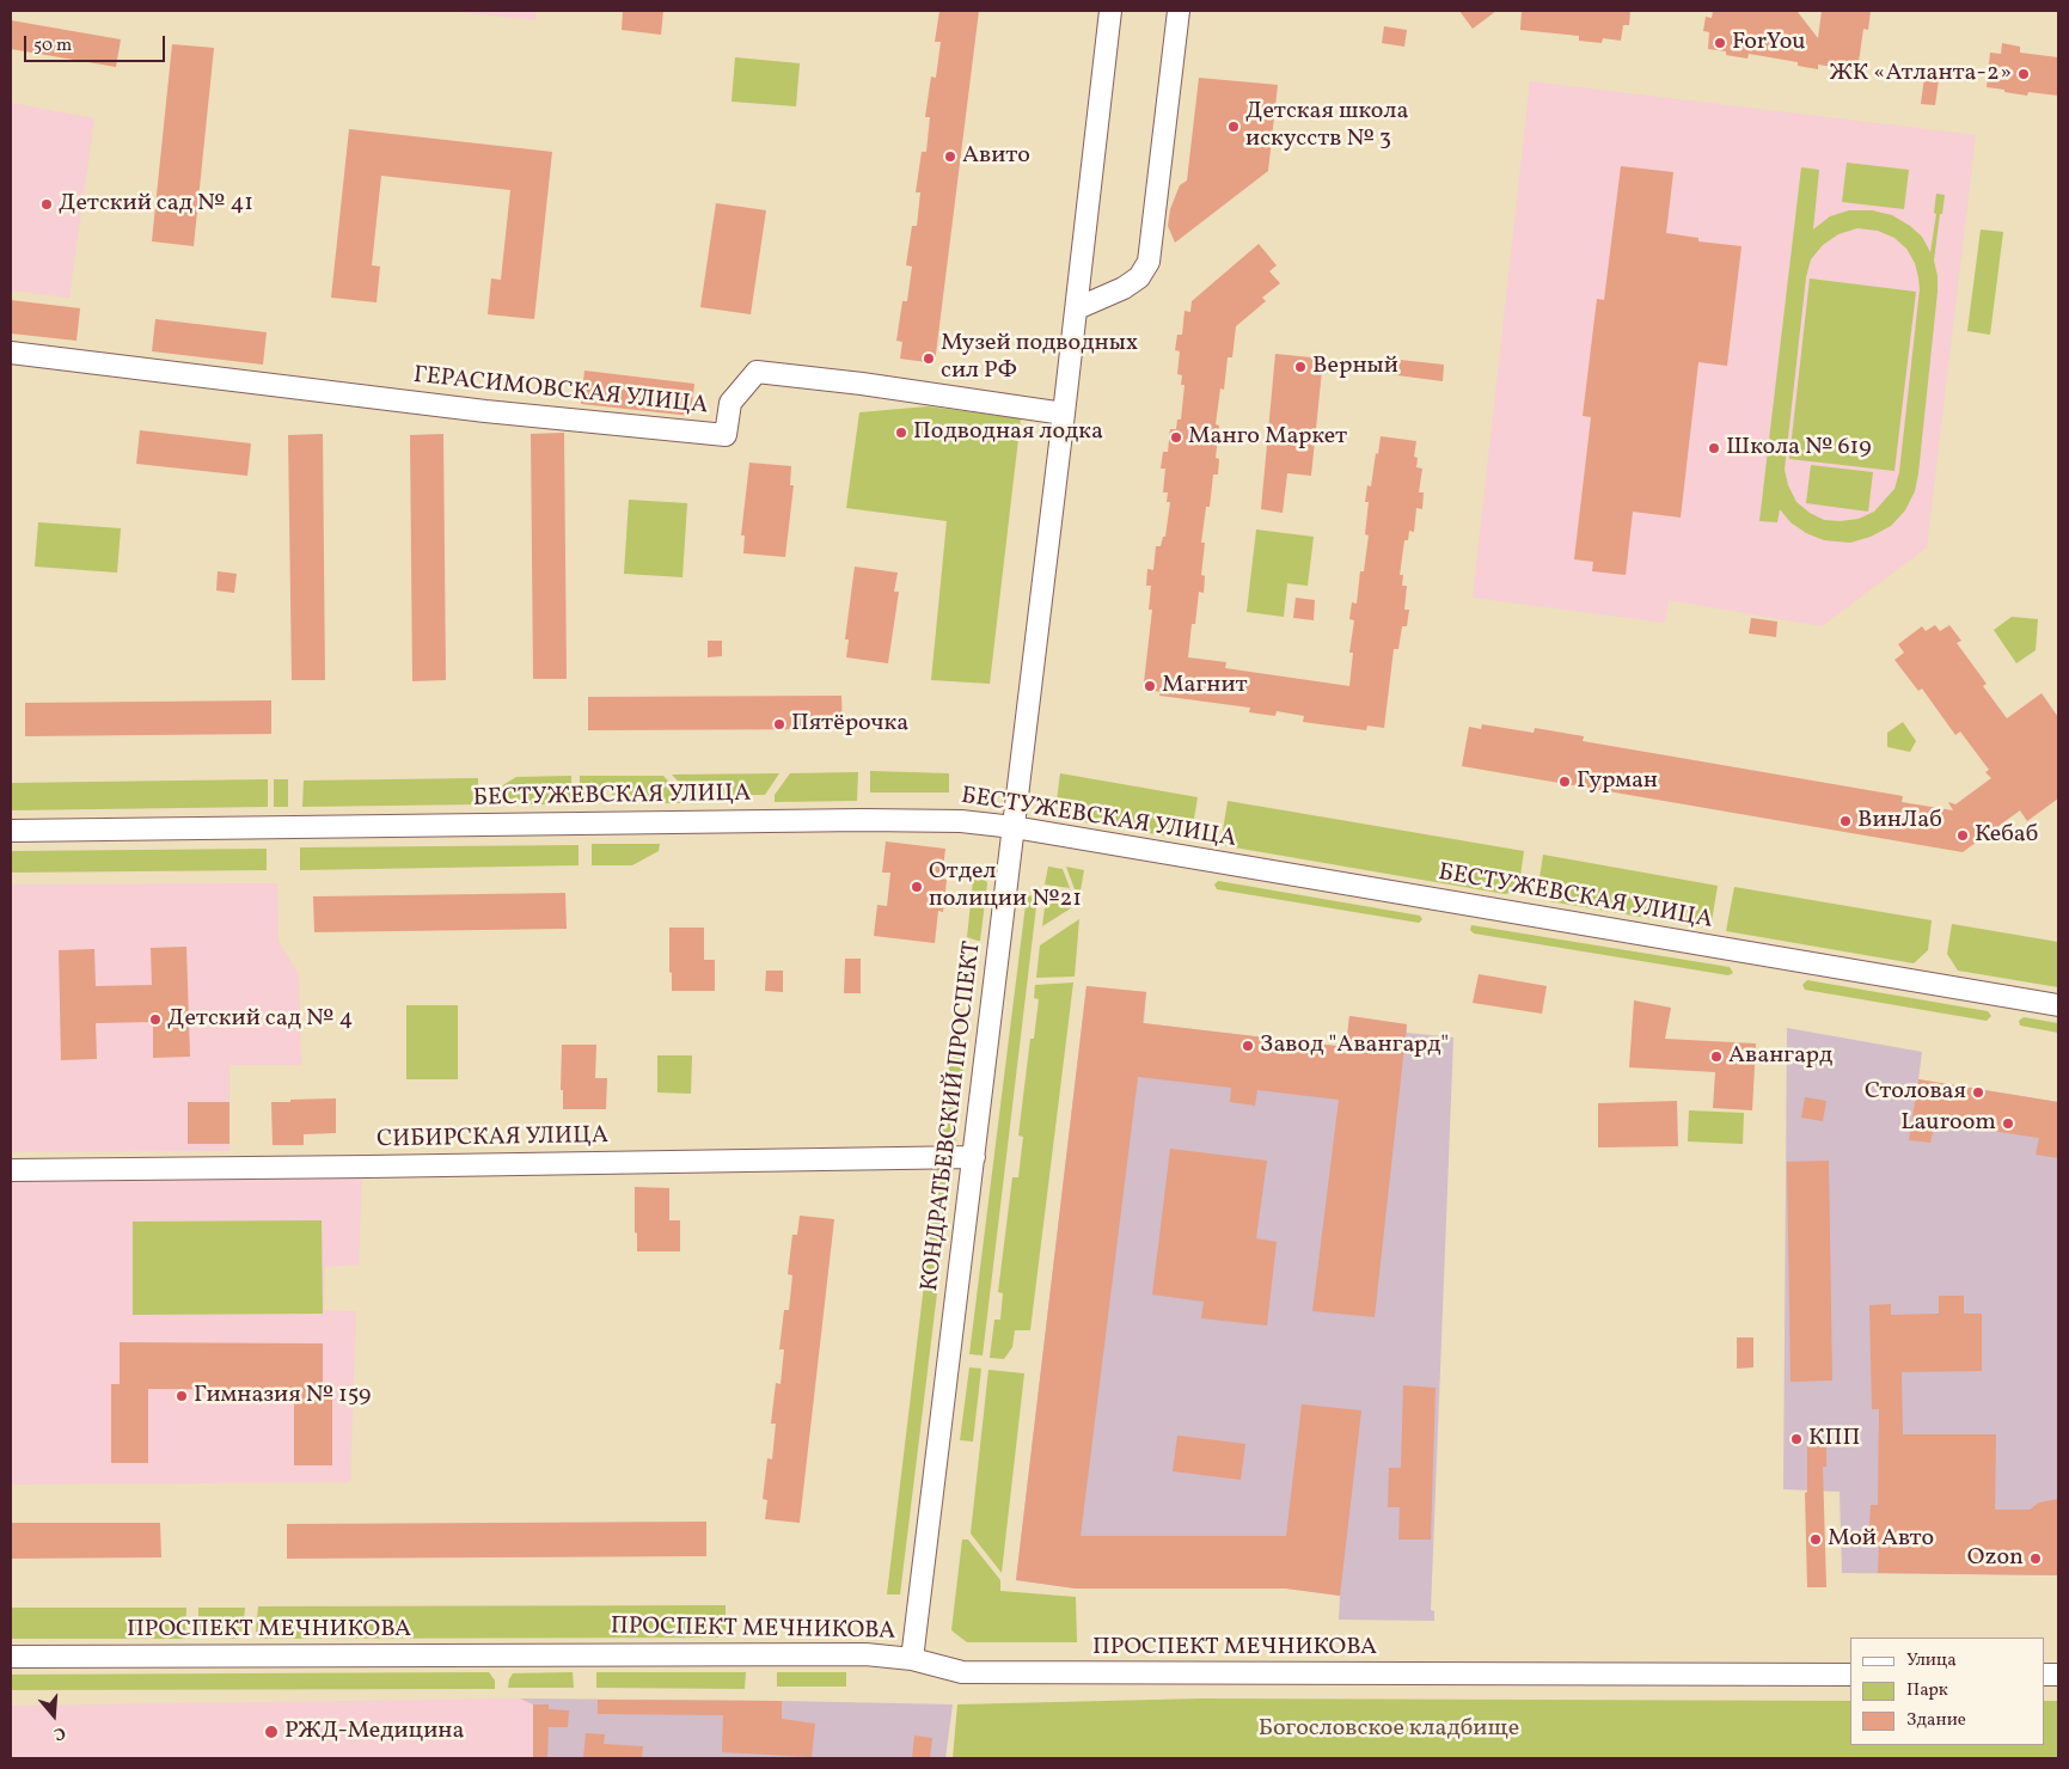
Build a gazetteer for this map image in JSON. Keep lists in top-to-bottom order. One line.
{"streets":{"street":["ГЕРАСИМОВСКАЯ УЛИЦА","БЕСТУЖЕВСКАЯ УЛИЦА","КОНДРАТЬЕВСКИЙ ПРОСПЕКТ","СИБИРСКАЯ УЛИЦА","ПРОСПЕКТ МЕЧНИКОВА"]},"crossings":[["ГЕРАСИМОВСКАЯ УЛИЦА","КОНДРАТЬЕВСКИЙ ПРОСПЕКТ"],["БЕСТУЖЕВСКАЯ УЛИЦА","КОНДРАТЬЕВСКИЙ ПРОСПЕКТ"],["КОНДРАТЬЕВСКИЙ ПРОСПЕКТ","СИБИРСКАЯ УЛИЦА"],["КОНДРАТЬЕВСКИЙ ПРОСПЕКТ","ПРОСПЕКТ МЕЧНИКОВА"]],"parks":["Богословское кладбище"],"places":["ForYou","ЖК «Атланта-2»","Детская школа искусств № 3","Авито","Детский сад № 41","Музей подводных сил РФ","Верный","Подводная лодка","Манго Маркет","Школа № 619","Магнит","Пятёрочка","Гурман","ВинЛаб","Кебаб","Отдел полиции №21","Детский сад № 4","Завод \"Авангард\"","Авангард","Столовая","Lauroom","Гимназия № 159","КПП","Мой Авто","Ozon","РЖД-Медицина"],"legend":["Улица","Парк","Здание"],"scale_bar":"50 m","north":"bottom"}
